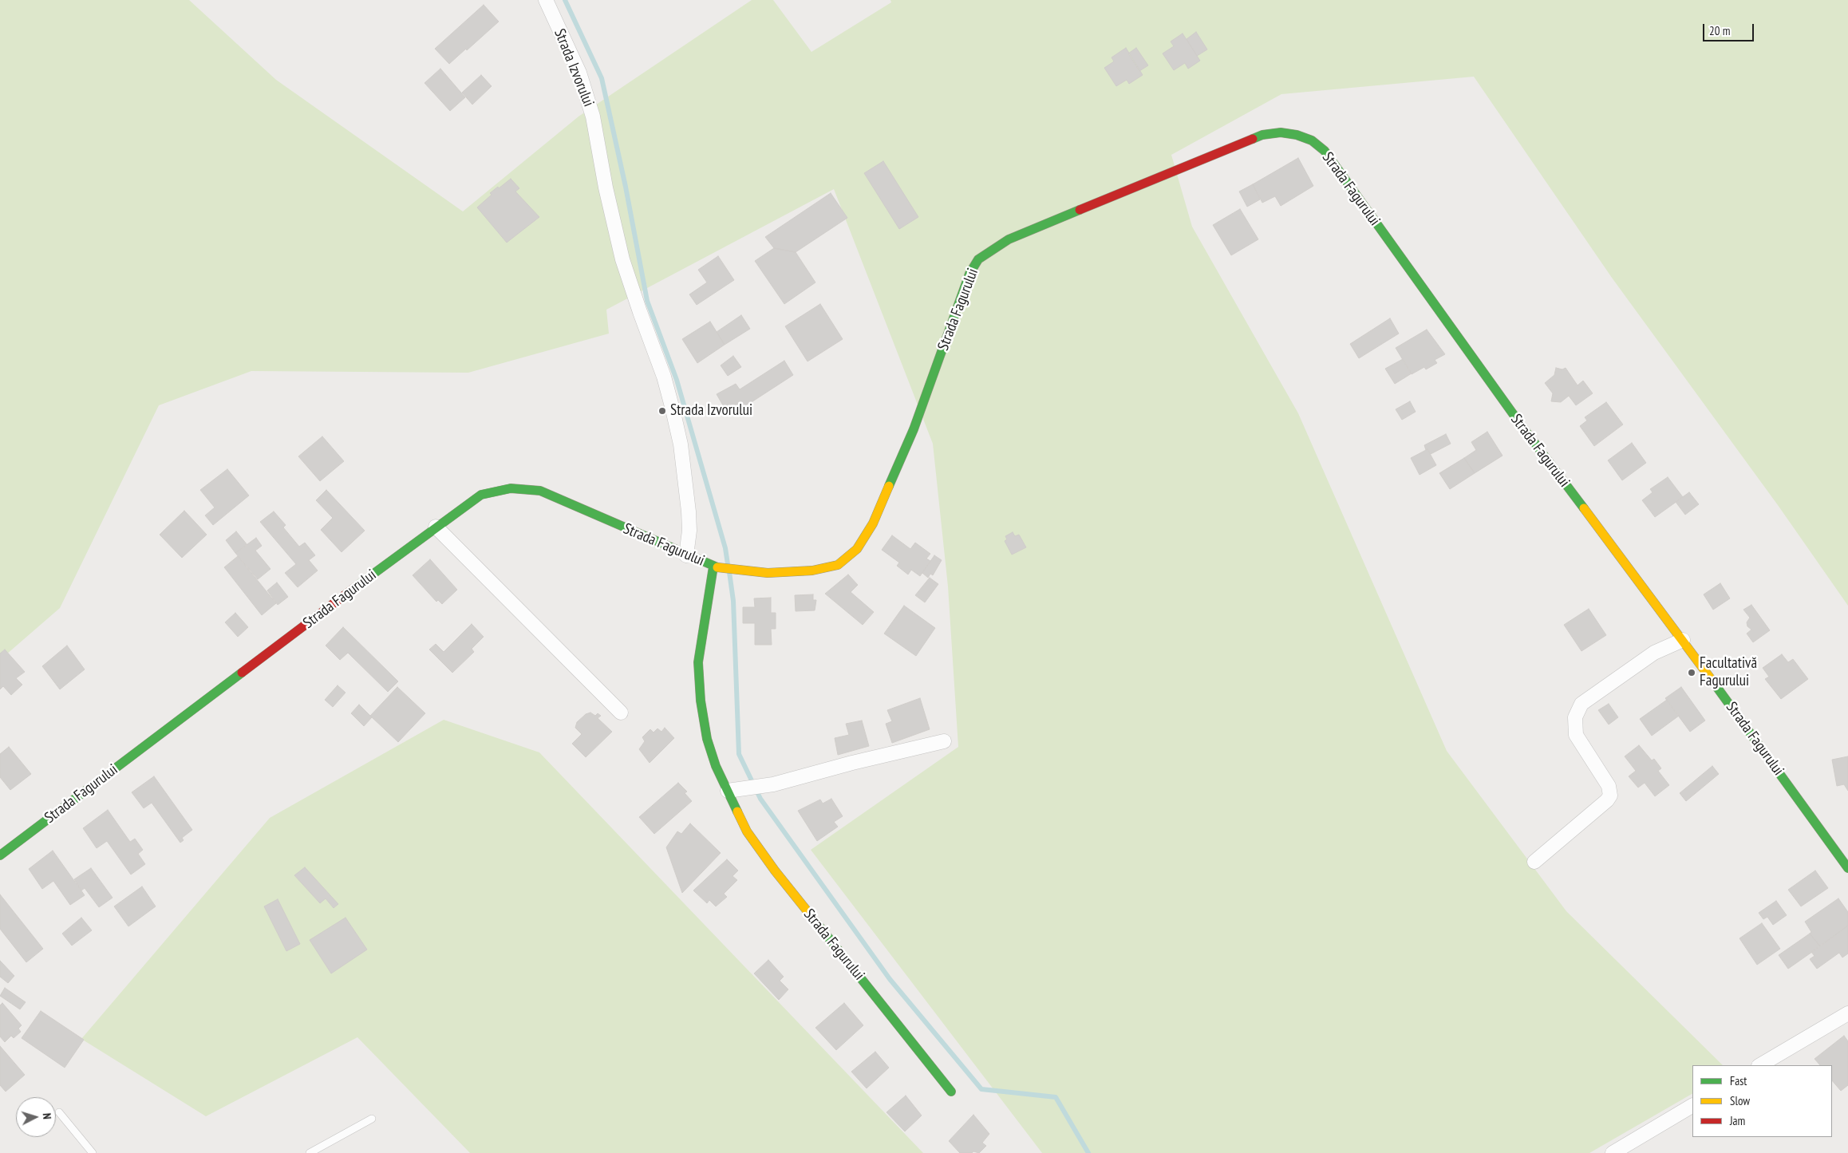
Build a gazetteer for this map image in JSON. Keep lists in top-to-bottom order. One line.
{"streets":{"street":["Strada Izvorului","Strada Fagurului"]},"crossings":[["Strada Izvorului","Strada Fagurului"]],"places":["Strada Izvorului","Facultativă Fagurului"],"legend":["Fast","Slow","Jam"],"scale_bar":"20 m","north":"right"}
